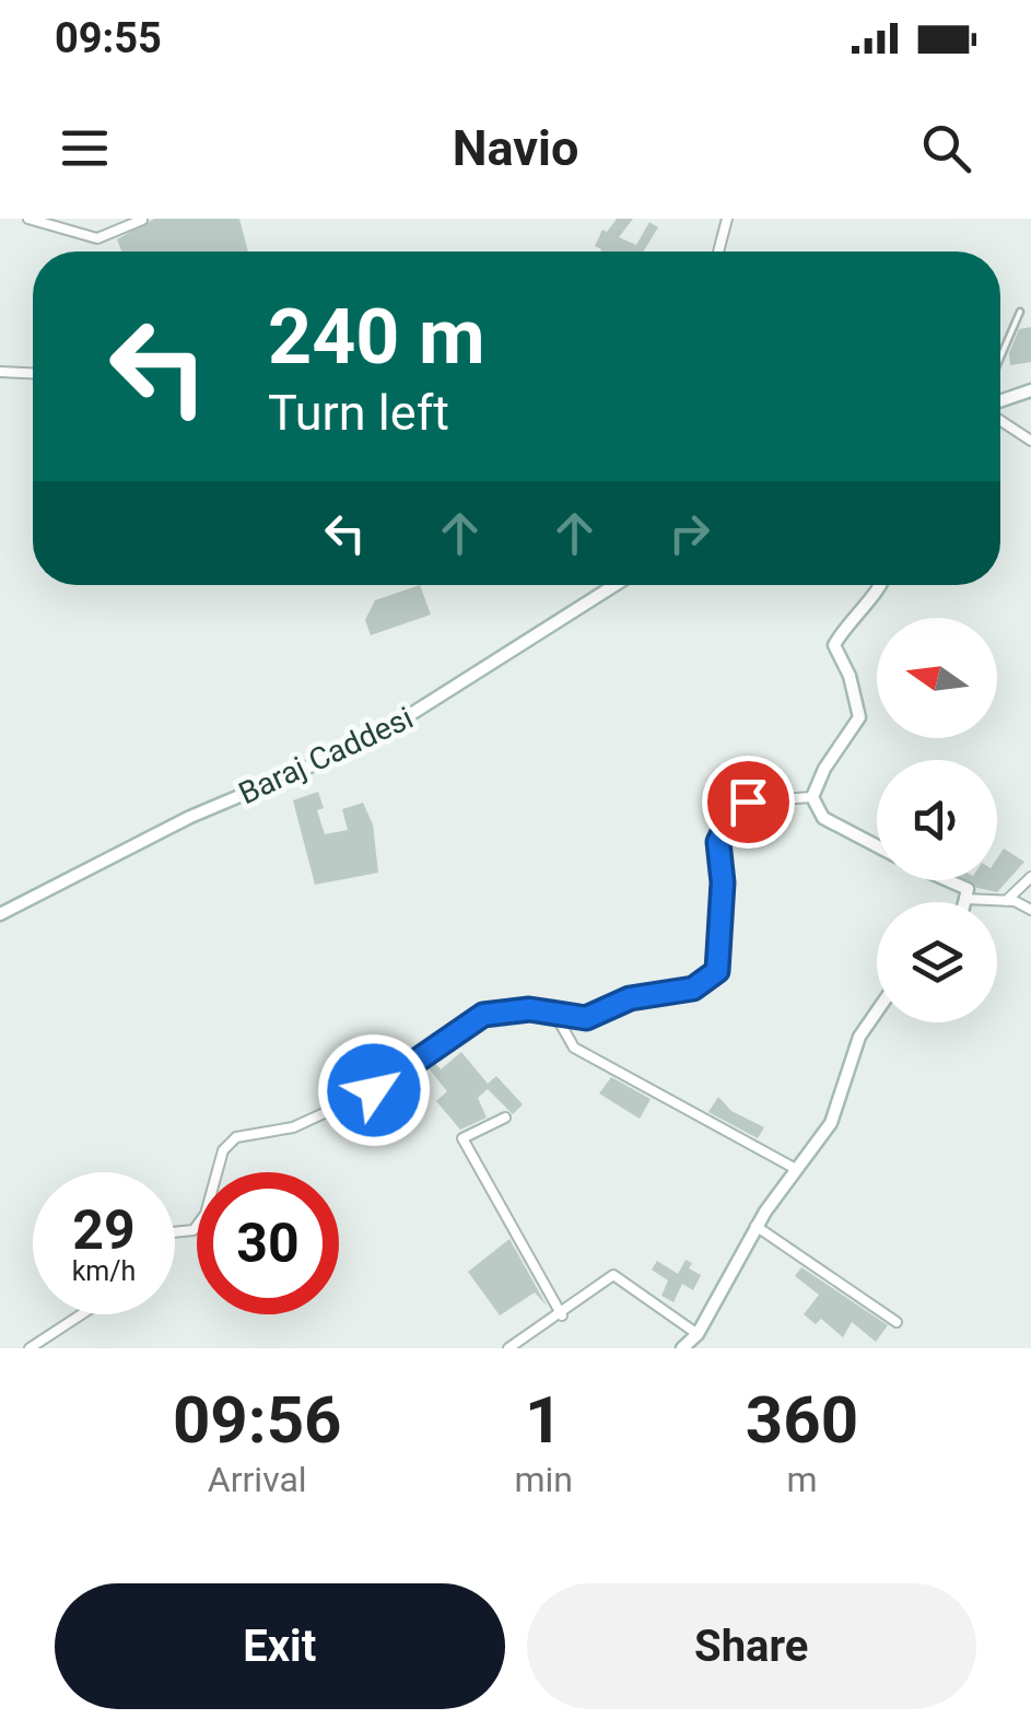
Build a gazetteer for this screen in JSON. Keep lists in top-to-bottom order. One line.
{"streets":{"street":["Baraj Caddesi"]},"north":"left","page":{"status":"09:55","header":"Navio","turn":["240 m","Turn left"],"speed":"29 km/h","limit":"30","eta":["09:56","Arrival","1","min","360","m"],"buttons":["Exit","Share"]}}
